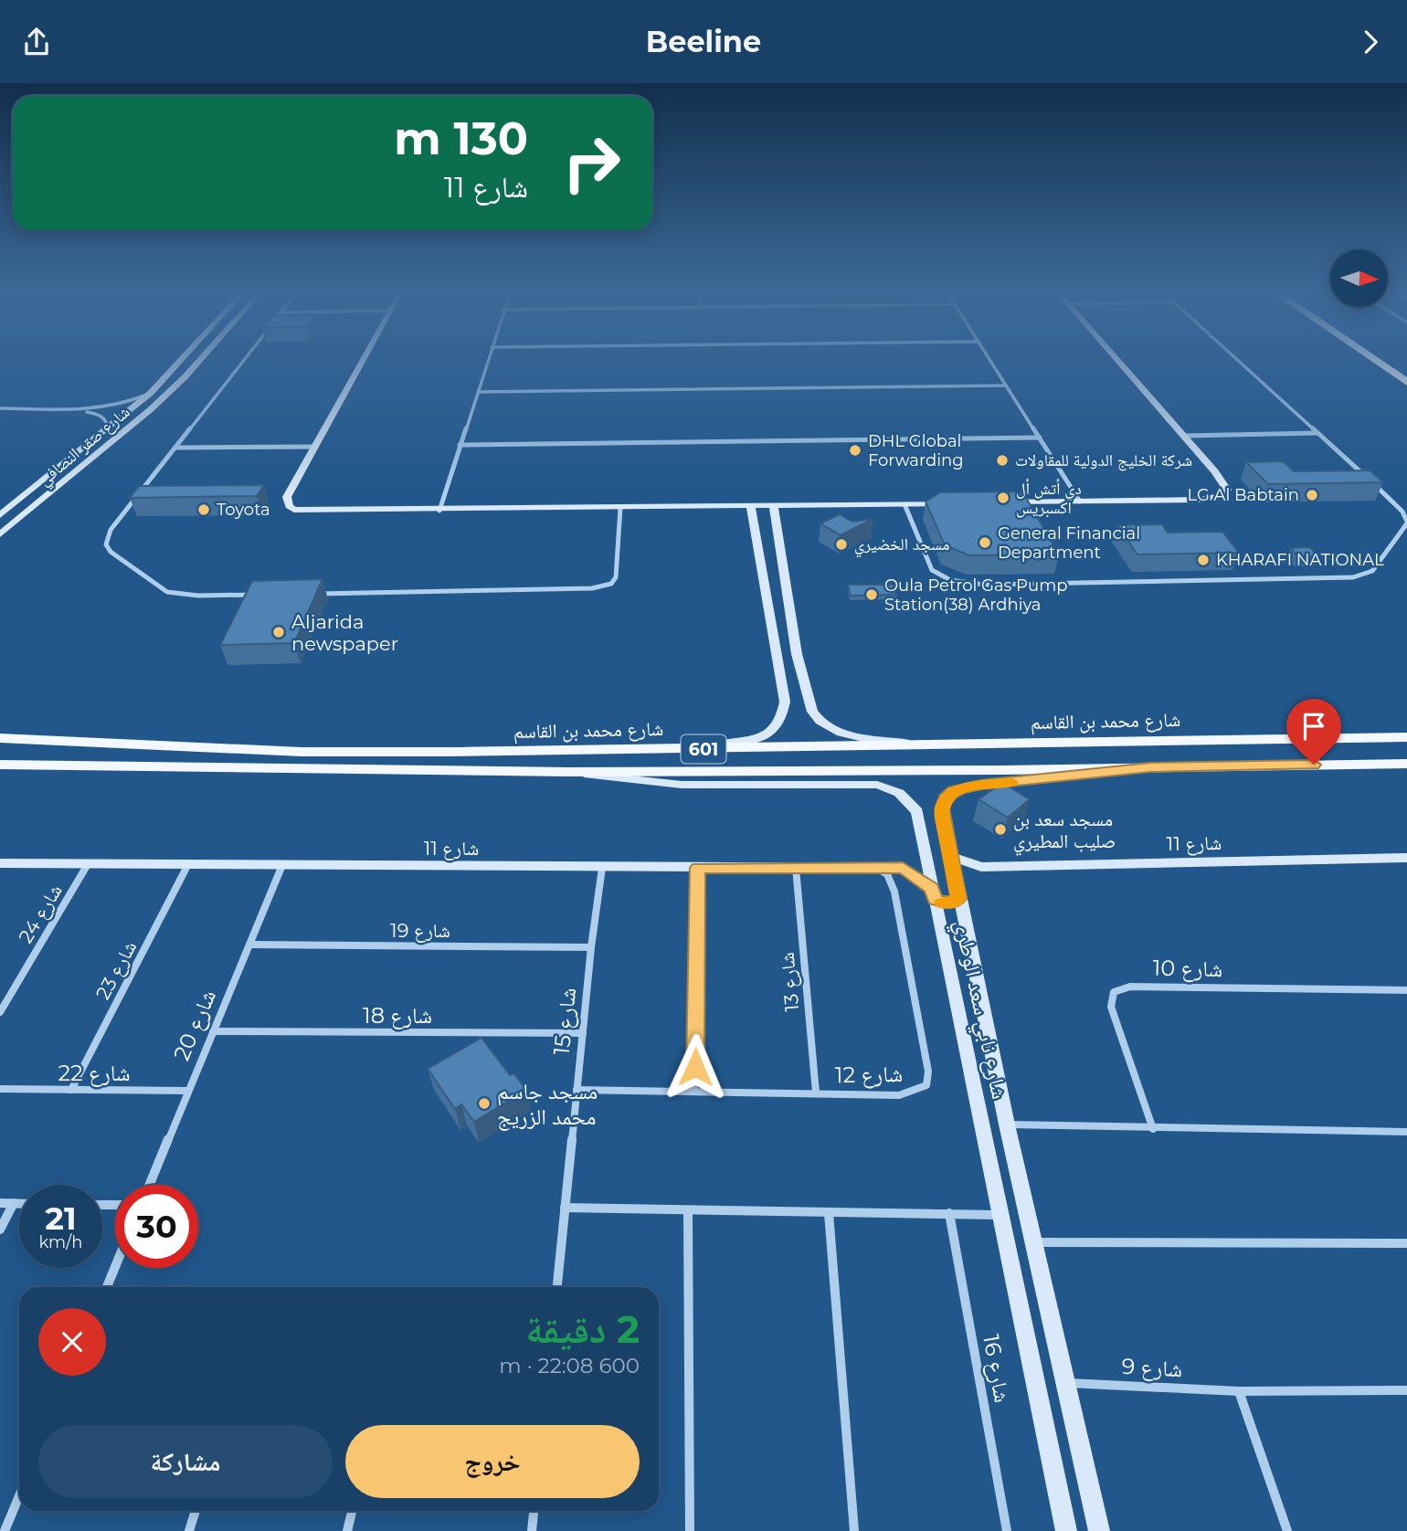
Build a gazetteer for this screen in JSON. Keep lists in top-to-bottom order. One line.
{"streets":{"main road":["شارع محمد بن القاسم","601"],"street":["شارع صقر النصافي","شارع 11","شارع 24","شارع 19","شارع 10","شارع 23","شارع 13","شارع نابي سعد الوطري","شارع 18","شارع 15","شارع 20","شارع 22","شارع 12","شارع 9","شارع 16"]},"crossings":[["601","شارع نابي سعد الوطري"],["شارع 11","شارع 24"],["شارع 11","شارع 23"],["شارع 11","شارع 13"],["شارع 11","شارع نابي سعد الوطري"],["شارع 11","شارع 15"],["شارع 11","شارع 20"],["شارع 11","شارع 12"],["شارع 19","شارع 15"],["شارع 19","شارع 20"],["شارع 23","شارع 22"],["شارع 13","شارع 12"],["شارع نابي سعد الوطري","شارع 9"],["شارع 18","شارع 15"],["شارع 18","شارع 20"],["شارع 15","شارع 12"],["شارع 20","شارع 22"]],"places":["DHL Global Forwarding","شركة الخليج الدولية للمقاولات","LG Al Babtain","دي أتش أل اكسبريس","Toyota","General Financial Department","مسجد الخضيري","KHARAFI NATIONAL","Oula Petrol Gas Pump Station(38) Ardhiya","Aljarida newspaper","مسجد سعد بن صليب المطيري","مسجد جاسم محمد الزريج"],"north":"right","page":{"header":"Beeline","turn":["130 m","شارع 11"],"speed":"21 km/h","limit":"30","heading":["2 دقيقة","600 m · 22:08"],"buttons":["خروج","مشاركة"]}}
